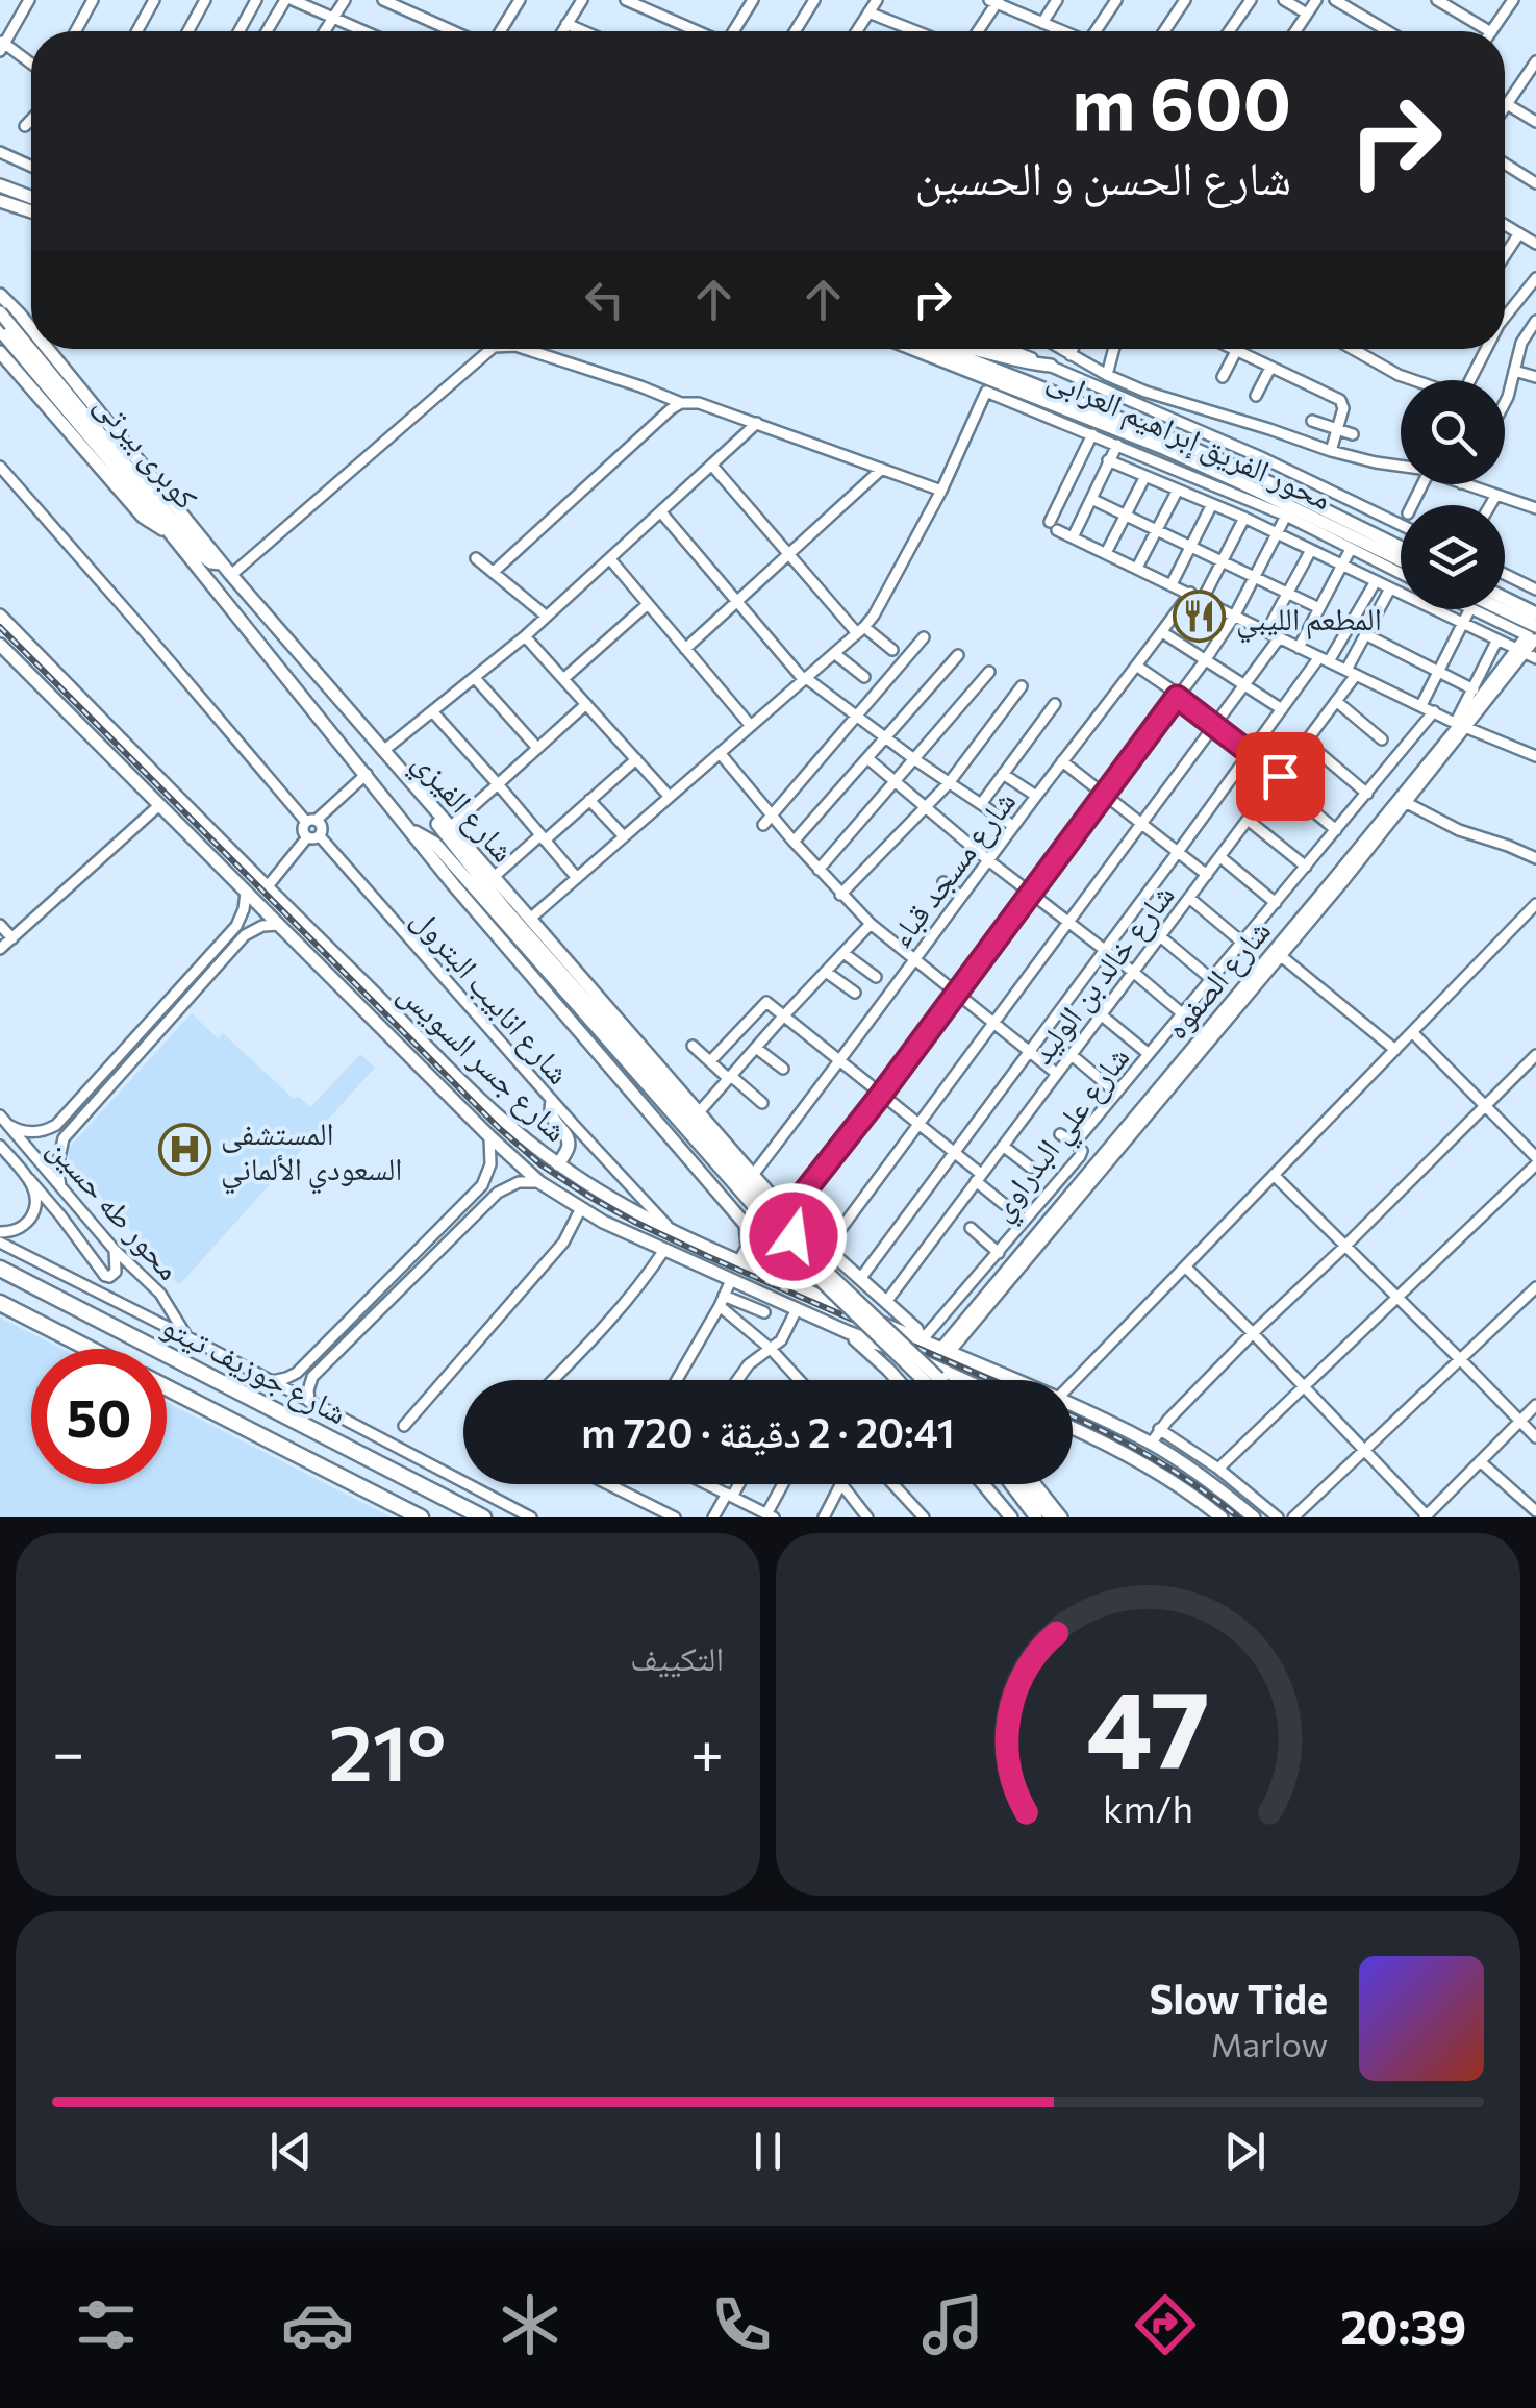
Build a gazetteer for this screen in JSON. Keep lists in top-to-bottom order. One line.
{"streets":{"highway":["شارع جوزيف تيتو"],"main road":["محور الفريق إبراهيم العرابى","كوبرى بيرتى","شارع الفيزي","شارع جسر السويس"],"street":["شارع مسجد قباء","شارع خالد بن الوليد","شارع الصفوه","شارع انابيب البترول","شارع علي البدراوي","محور طه حسين"]},"crossings":[["كوبرى بيرتى","شارع الفيزي"],["شارع الفيزي","شارع مسجد قباء"],["شارع الفيزي","شارع خالد بن الوليد"],["شارع الفيزي","شارع جسر السويس"],["شارع الفيزي","شارع علي البدراوي"],["شارع الصفوه","شارع جسر السويس"],["شارع انابيب البترول","شارع جسر السويس"],["شارع جسر السويس","شارع علي البدراوي"]],"places":{"restaurant":["المطعم الليبي"],"hospital":["المستشفى السعودي الألماني"]},"page":{"turn":["600 m","شارع الحسن و الحسين"],"limit":"50","trip":"20:41 · 2 دقيقة · 720 m","tile":"التكييف","heat":["−","21°","+"],"song":["Slow Tide","Marlow"],"tabs":"20:39","gauge":["47","km/h"]}}
